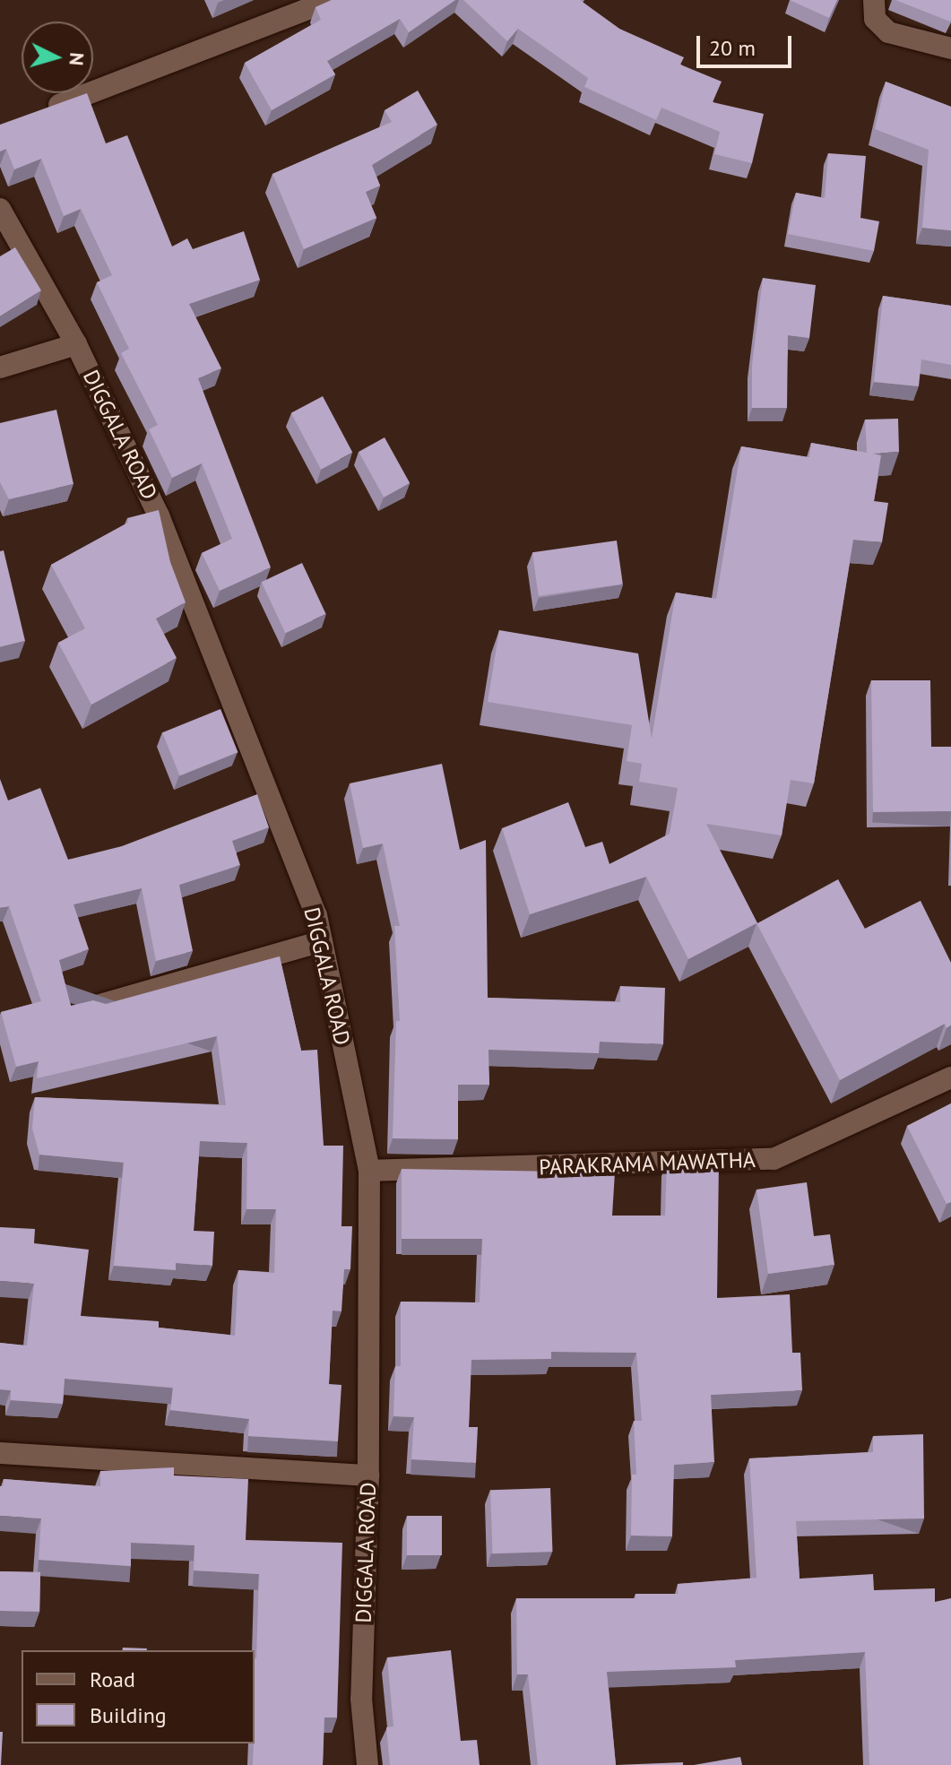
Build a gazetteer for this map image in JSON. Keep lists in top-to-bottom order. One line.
{"streets":{"street":["DIGGALA ROAD","PARAKRAMA MAWATHA"]},"crossings":[["DIGGALA ROAD","PARAKRAMA MAWATHA"]],"legend":["Road","Building"],"scale_bar":"20 m","north":"right"}
